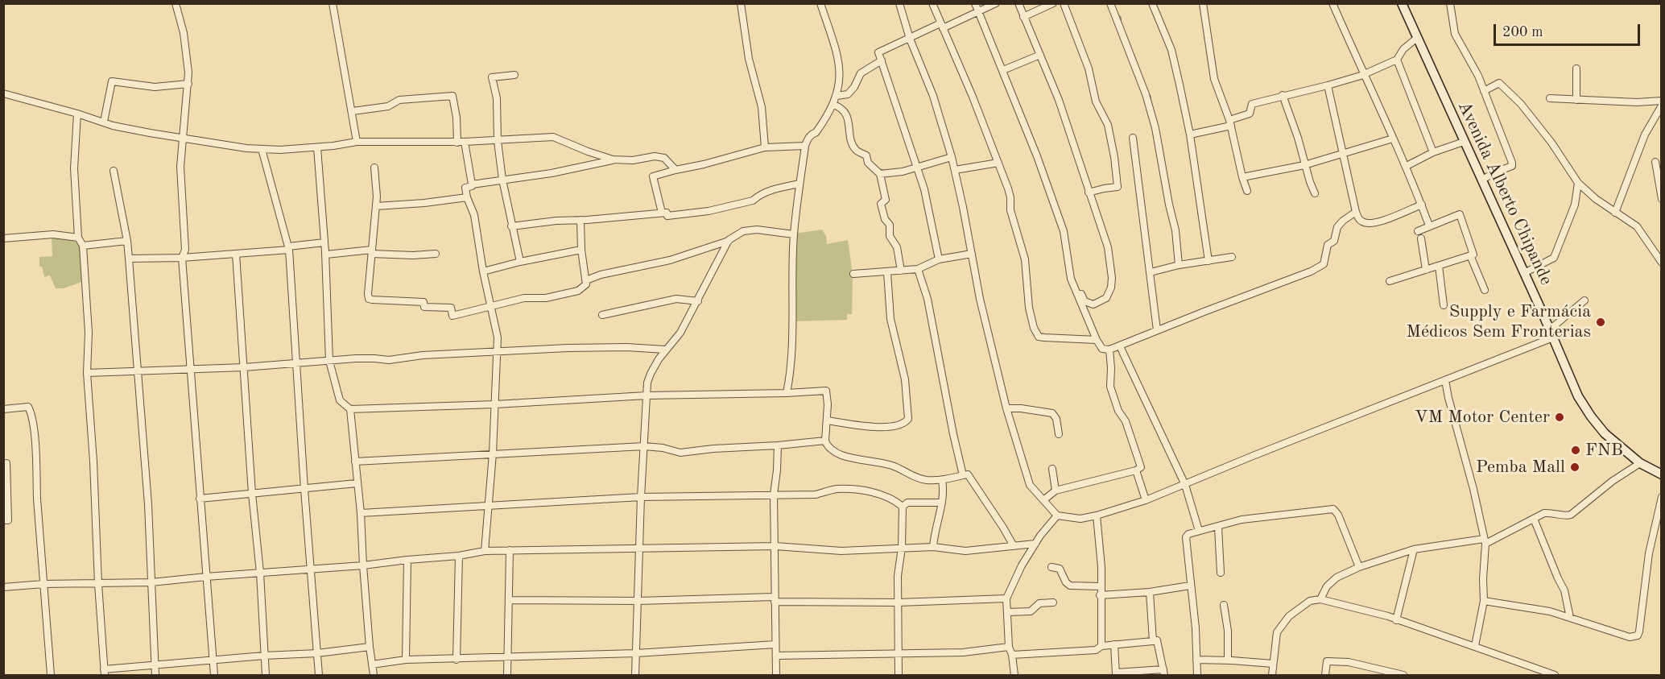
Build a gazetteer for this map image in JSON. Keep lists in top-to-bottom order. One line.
{"streets":{"main road":["Avenida Alberto Chipande"]},"places":["Supply e Farmácia Médicos Sem Fronterias","VM Motor Center","FNB","Pemba Mall"],"scale_bar":"200 m"}
